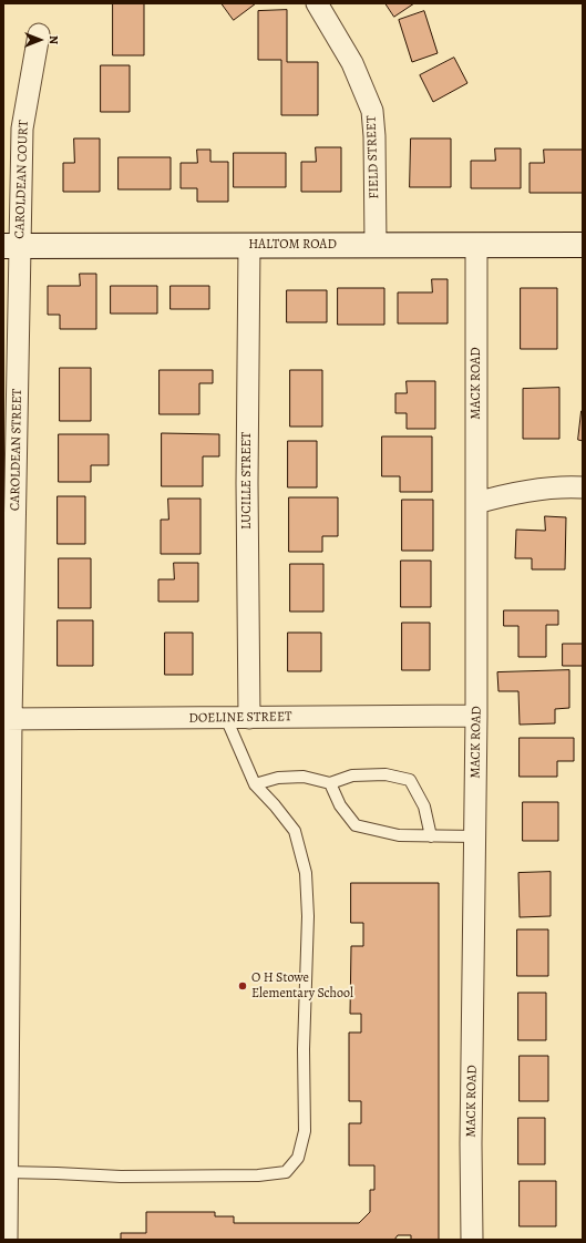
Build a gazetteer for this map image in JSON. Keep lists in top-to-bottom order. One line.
{"streets":{"main road":["HALTOM ROAD"],"street":["FIELD STREET","CAROLDEAN COURT","MACK ROAD","CAROLDEAN STREET","LUCILLE STREET","DOELINE STREET"]},"crossings":[["FIELD STREET","HALTOM ROAD"],["CAROLDEAN COURT","HALTOM ROAD"],["CAROLDEAN COURT","CAROLDEAN STREET"],["HALTOM ROAD","MACK ROAD"],["HALTOM ROAD","CAROLDEAN STREET"],["HALTOM ROAD","LUCILLE STREET"],["MACK ROAD","DOELINE STREET"],["CAROLDEAN STREET","DOELINE STREET"],["LUCILLE STREET","DOELINE STREET"]],"places":["O H Stowe Elementary School"],"north":"right"}
